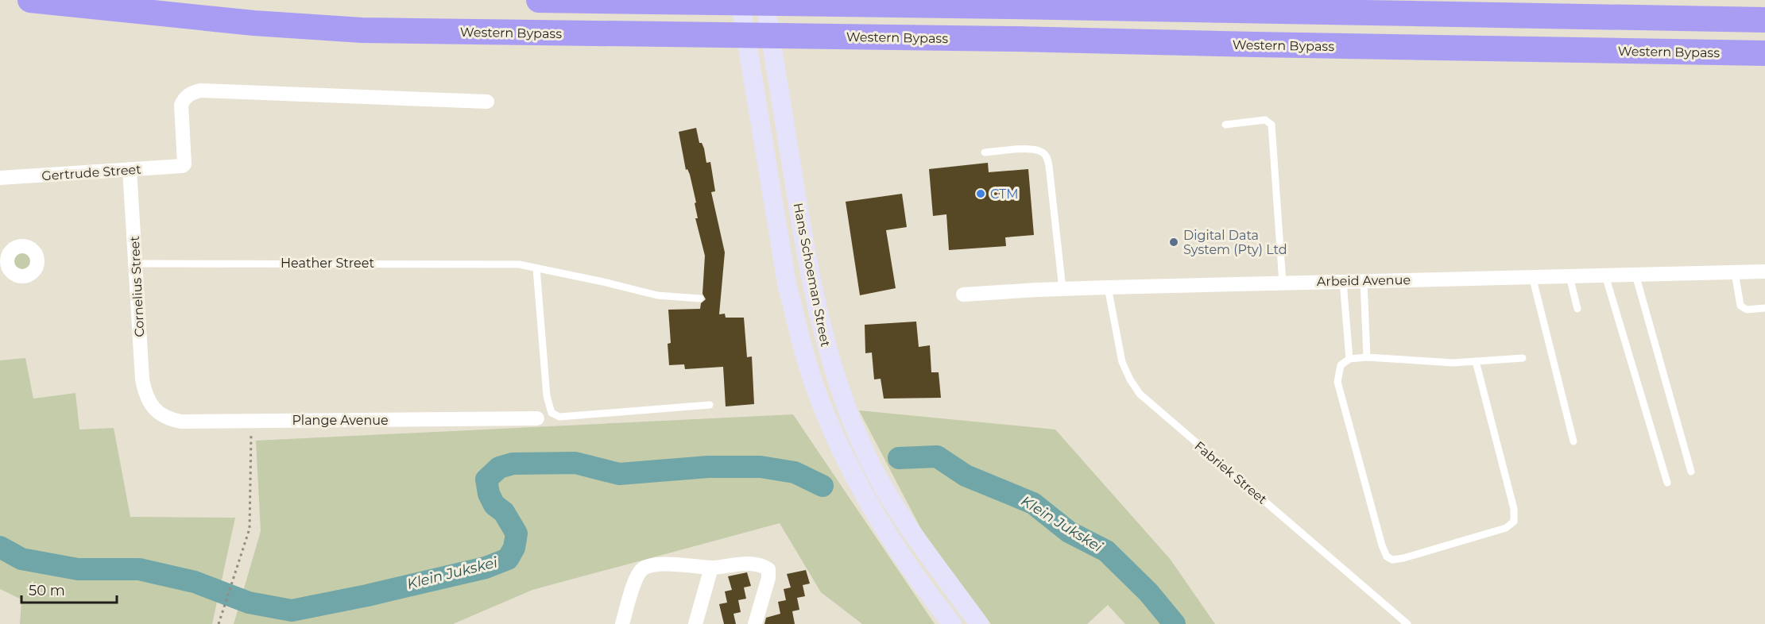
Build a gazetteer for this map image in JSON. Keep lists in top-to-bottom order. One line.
{"streets":{"highway":["Western Bypass"],"main road":["Hans Schoeman Street"],"street":["Gertrude Street","Arbeid Avenue","Cornelius Street","Plange Avenue"],"lane":["Heather Street","Fabriek Street"]},"crossings":[["Gertrude Street","Cornelius Street"],["Heather Street","Cornelius Street"],["Arbeid Avenue","Fabriek Street"],["Cornelius Street","Plange Avenue"]],"water":["Klein Jukskei"],"places":["CTM","Digital Data System (Pty) Ltd"],"scale_bar":"50 m"}
